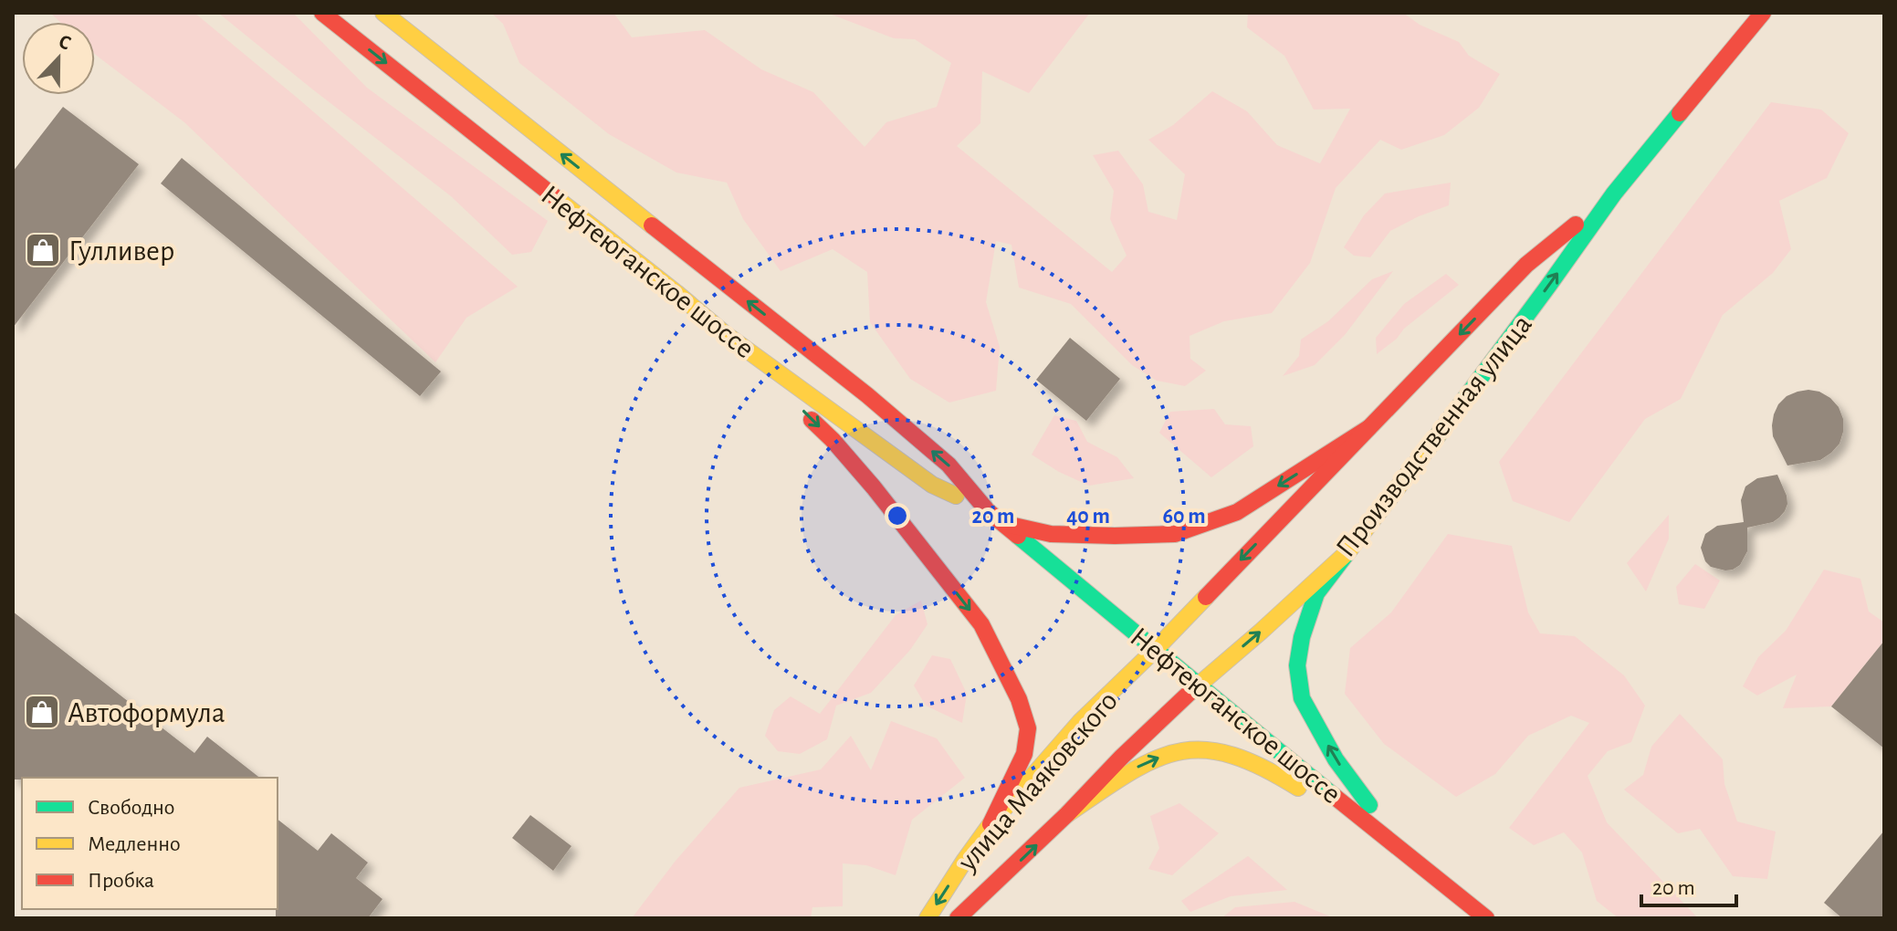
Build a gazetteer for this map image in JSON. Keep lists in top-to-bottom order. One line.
{"streets":{"main road":["Нефтеюганское шоссе","Производственная улица","улица Маяковского"]},"crossings":[["Нефтеюганское шоссе","Производственная улица"],["Нефтеюганское шоссе","улица Маяковского"],["Производственная улица","улица Маяковского"]],"places":{"shop":["Гулливер","Автоформула"]},"legend":["Свободно","Медленно","Пробка"],"scale_bar":"20 m","north":"top","rings":["20 m","40 m","60 m"]}
